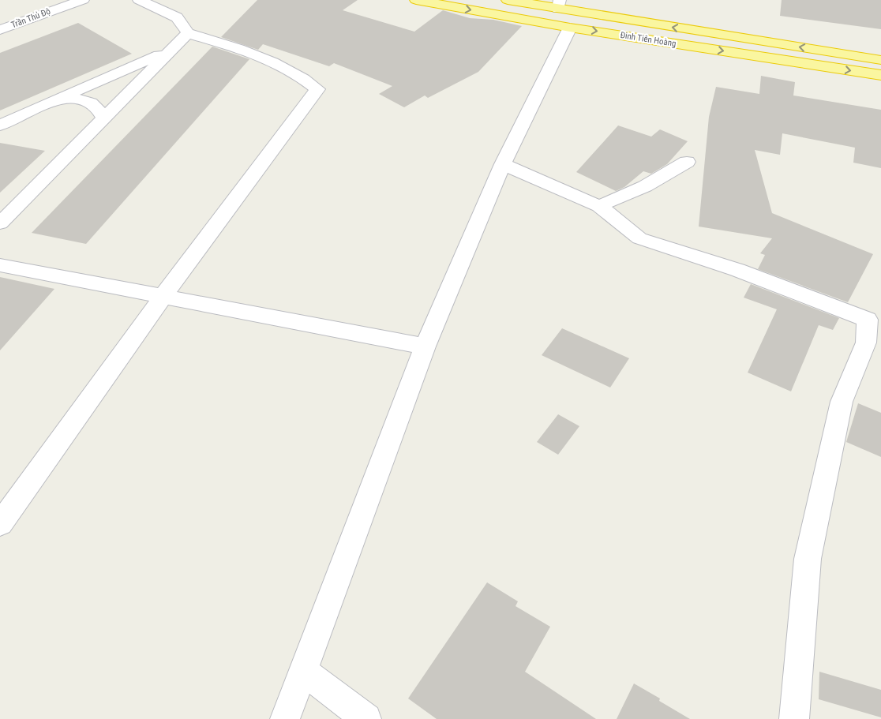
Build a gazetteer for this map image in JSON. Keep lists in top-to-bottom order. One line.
{"streets":{"highway":["Đinh Tiên Hoàng"],"street":["Trần Thủ Độ"]}}
